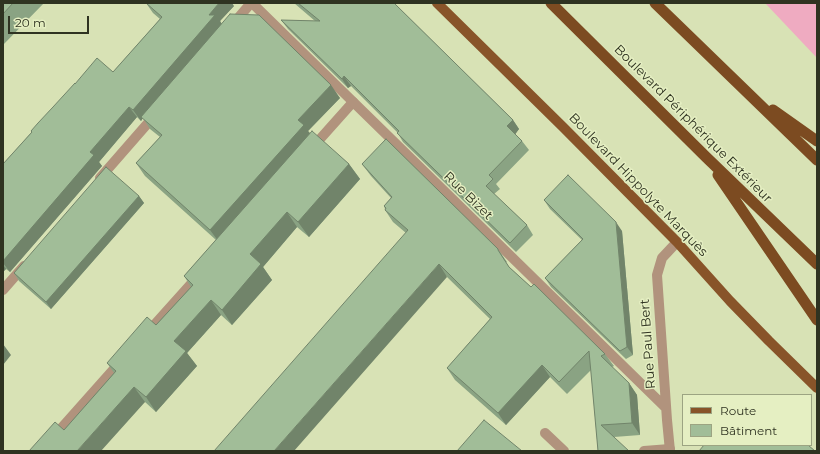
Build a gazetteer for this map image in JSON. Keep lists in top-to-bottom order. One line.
{"streets":{"highway":["Boulevard Périphérique Extérieur"],"main road":["Boulevard Hippolyte Marquès"],"street":["Rue Bizet","Rue Paul Bert"]},"crossings":[["Boulevard Hippolyte Marquès","Rue Paul Bert"],["Rue Bizet","Rue Paul Bert"]],"legend":["Route","Bâtiment"],"scale_bar":"20 m"}
